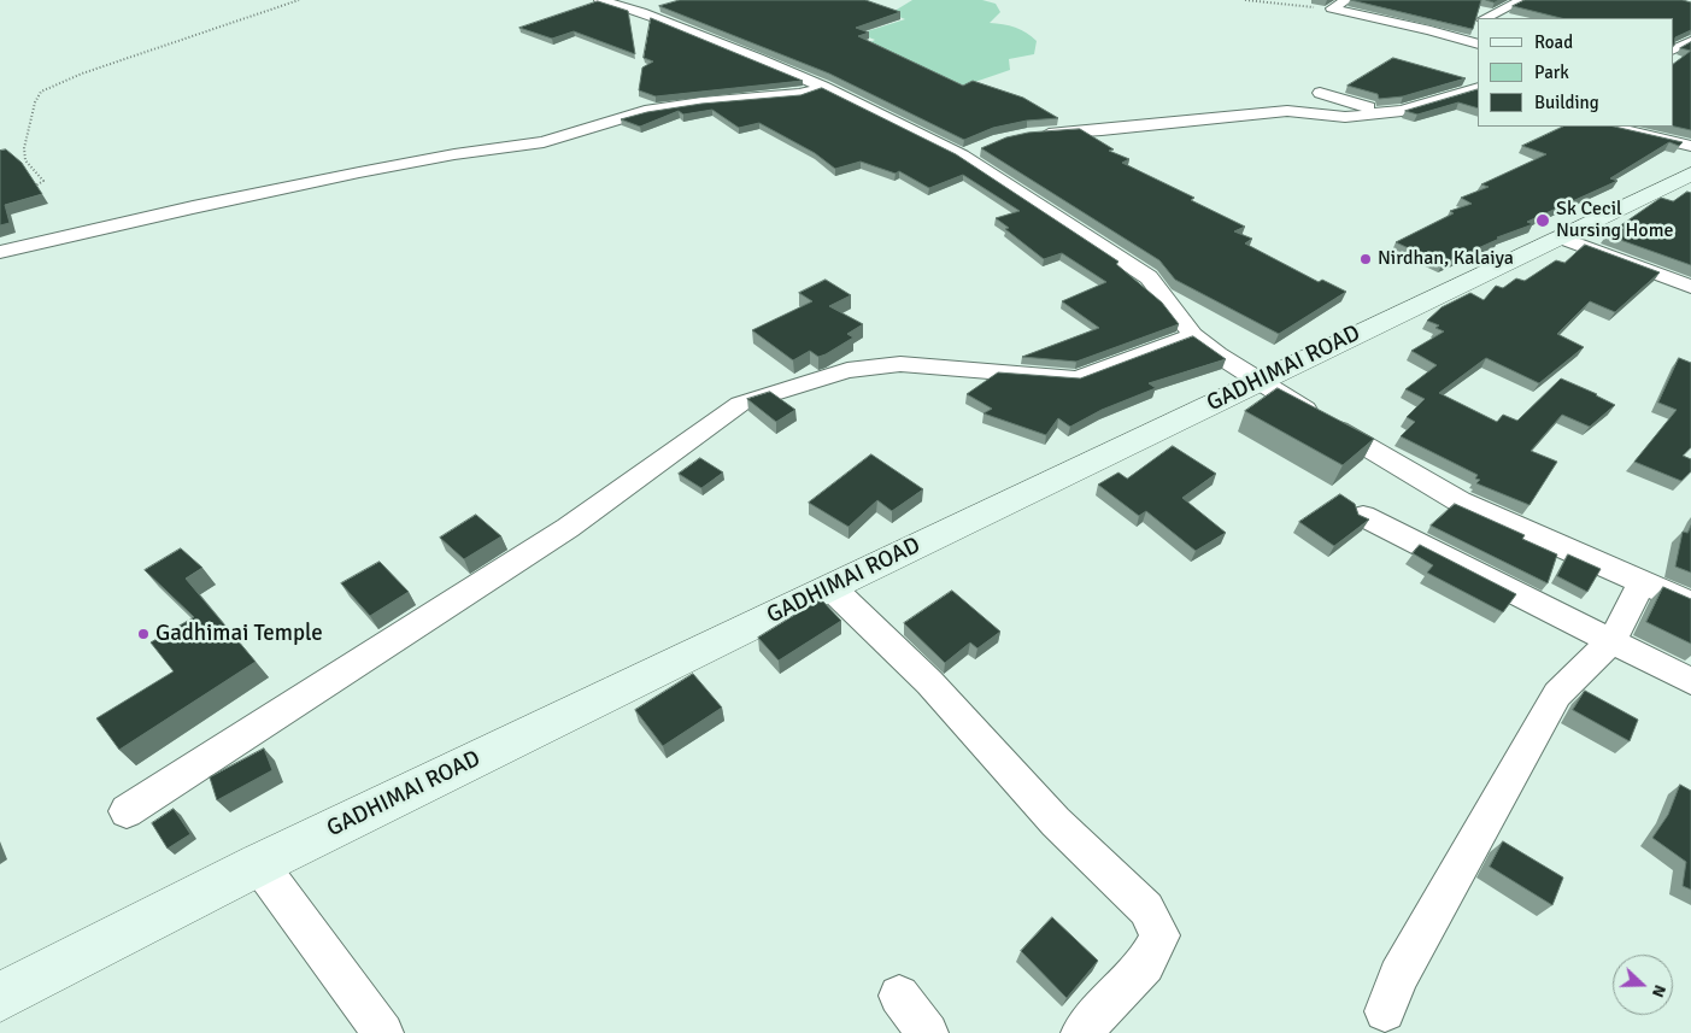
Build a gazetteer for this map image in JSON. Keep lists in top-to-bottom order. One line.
{"streets":{"street":["GADHIMAI ROAD"]},"places":["Sk Cecil Nursing Home","Nirdhan, Kalaiya","Gadhimai Temple"],"legend":["Road","Park","Building"],"north":"right"}
